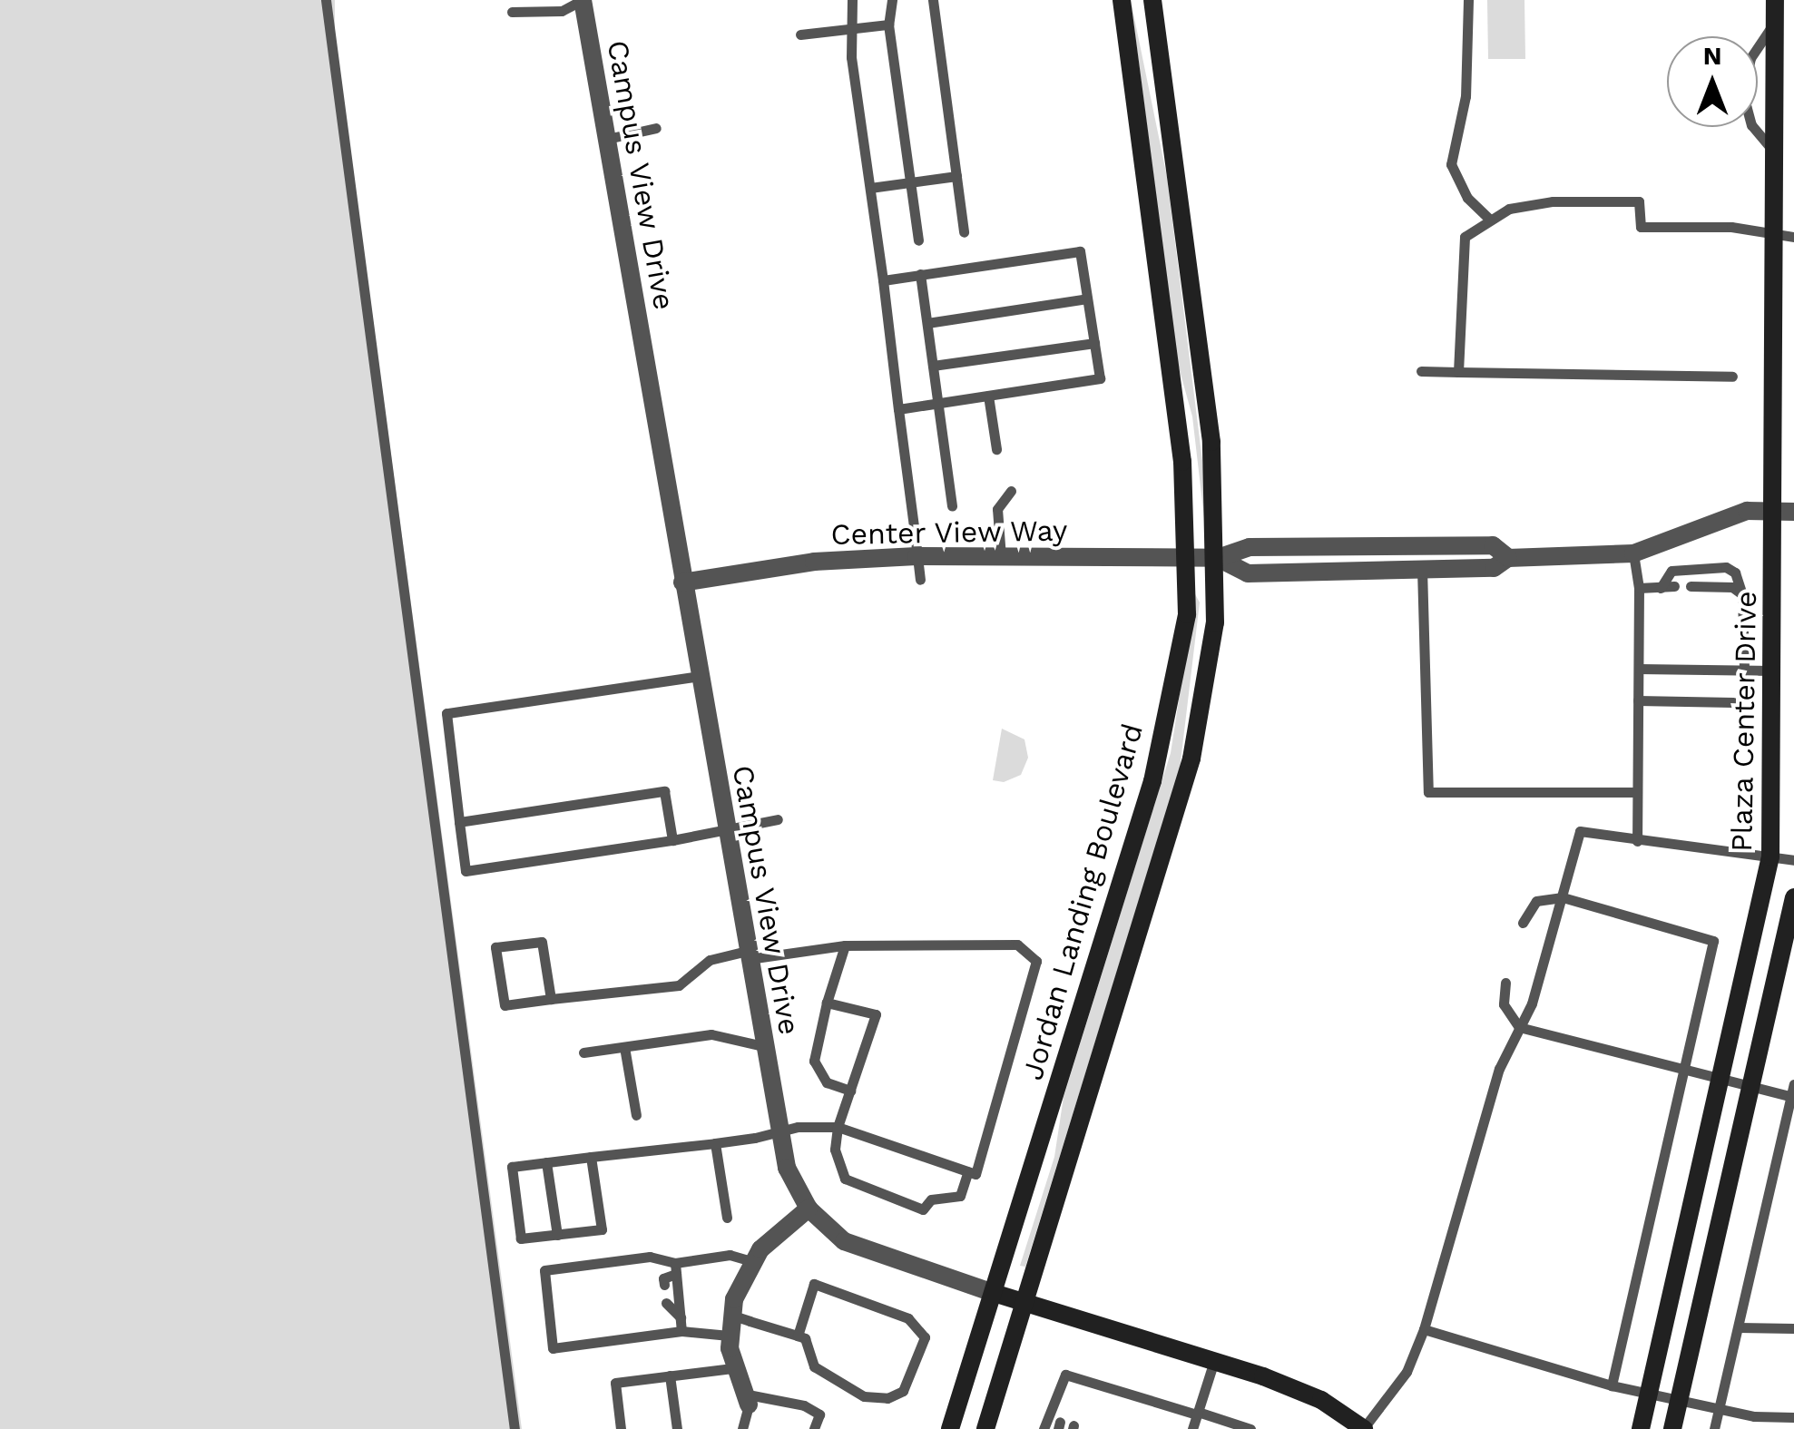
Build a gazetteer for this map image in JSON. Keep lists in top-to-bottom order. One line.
{"streets":{"main road":["Campus View Drive","Plaza Center Drive","Jordan Landing Boulevard"],"street":["Center View Way"]},"crossings":[["Campus View Drive","Center View Way"],["Campus View Drive","Jordan Landing Boulevard"],["Center View Way","Plaza Center Drive"],["Center View Way","Jordan Landing Boulevard"]],"north":"top"}
